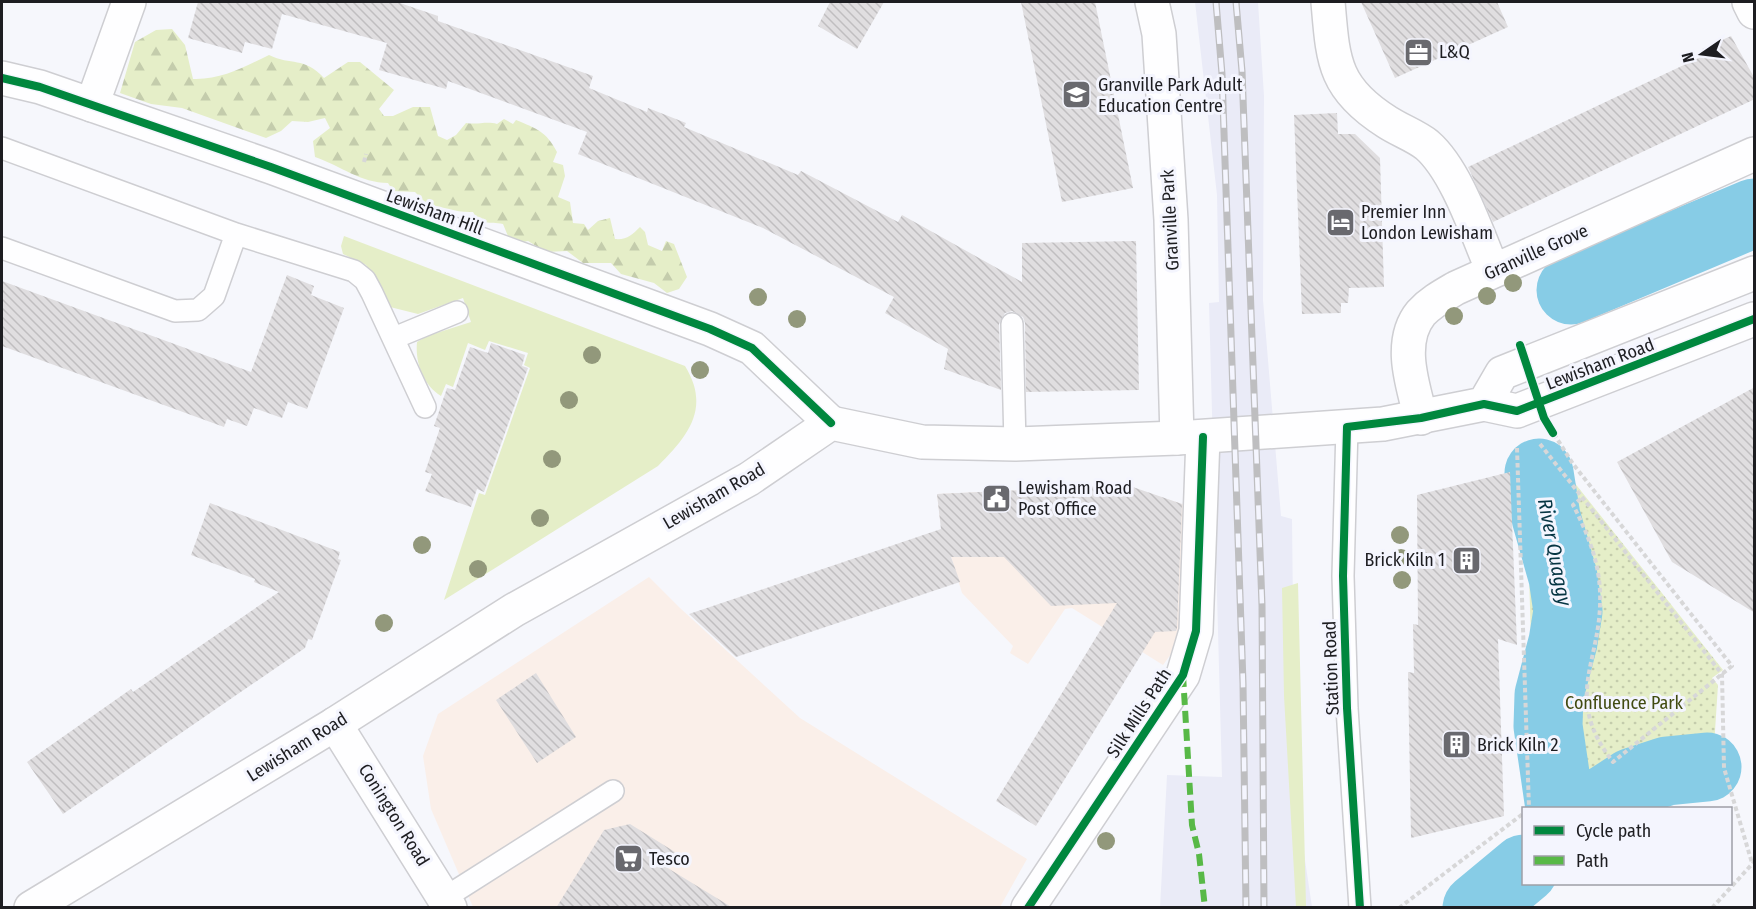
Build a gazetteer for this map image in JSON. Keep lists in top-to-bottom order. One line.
{"streets":{"street":["Lewisham Hill","Granville Park","Granville Grove","Lewisham Road","Silk Mills Path","Conington Road"],"lane":["Station Road"]},"crossings":[["Lewisham Hill","Lewisham Road"],["Granville Park","Lewisham Road"],["Granville Park","Silk Mills Path"],["Granville Grove","Lewisham Road"],["Lewisham Road","Station Road"],["Lewisham Road","Silk Mills Path"],["Lewisham Road","Conington Road"]],"water":["River Quaggy"],"parks":["Confluence Park"],"places":{"office":["L&Q"],"school or university":["Granville Park Adult Education Centre"],"hotel":["Premier Inn London Lewisham"],"public building":["Lewisham Road Post Office"],"building":["Brick Kiln 1","Brick Kiln 2"],"supermarket":["Tesco"]},"legend":["Cycle path","Path"],"north":"left"}
